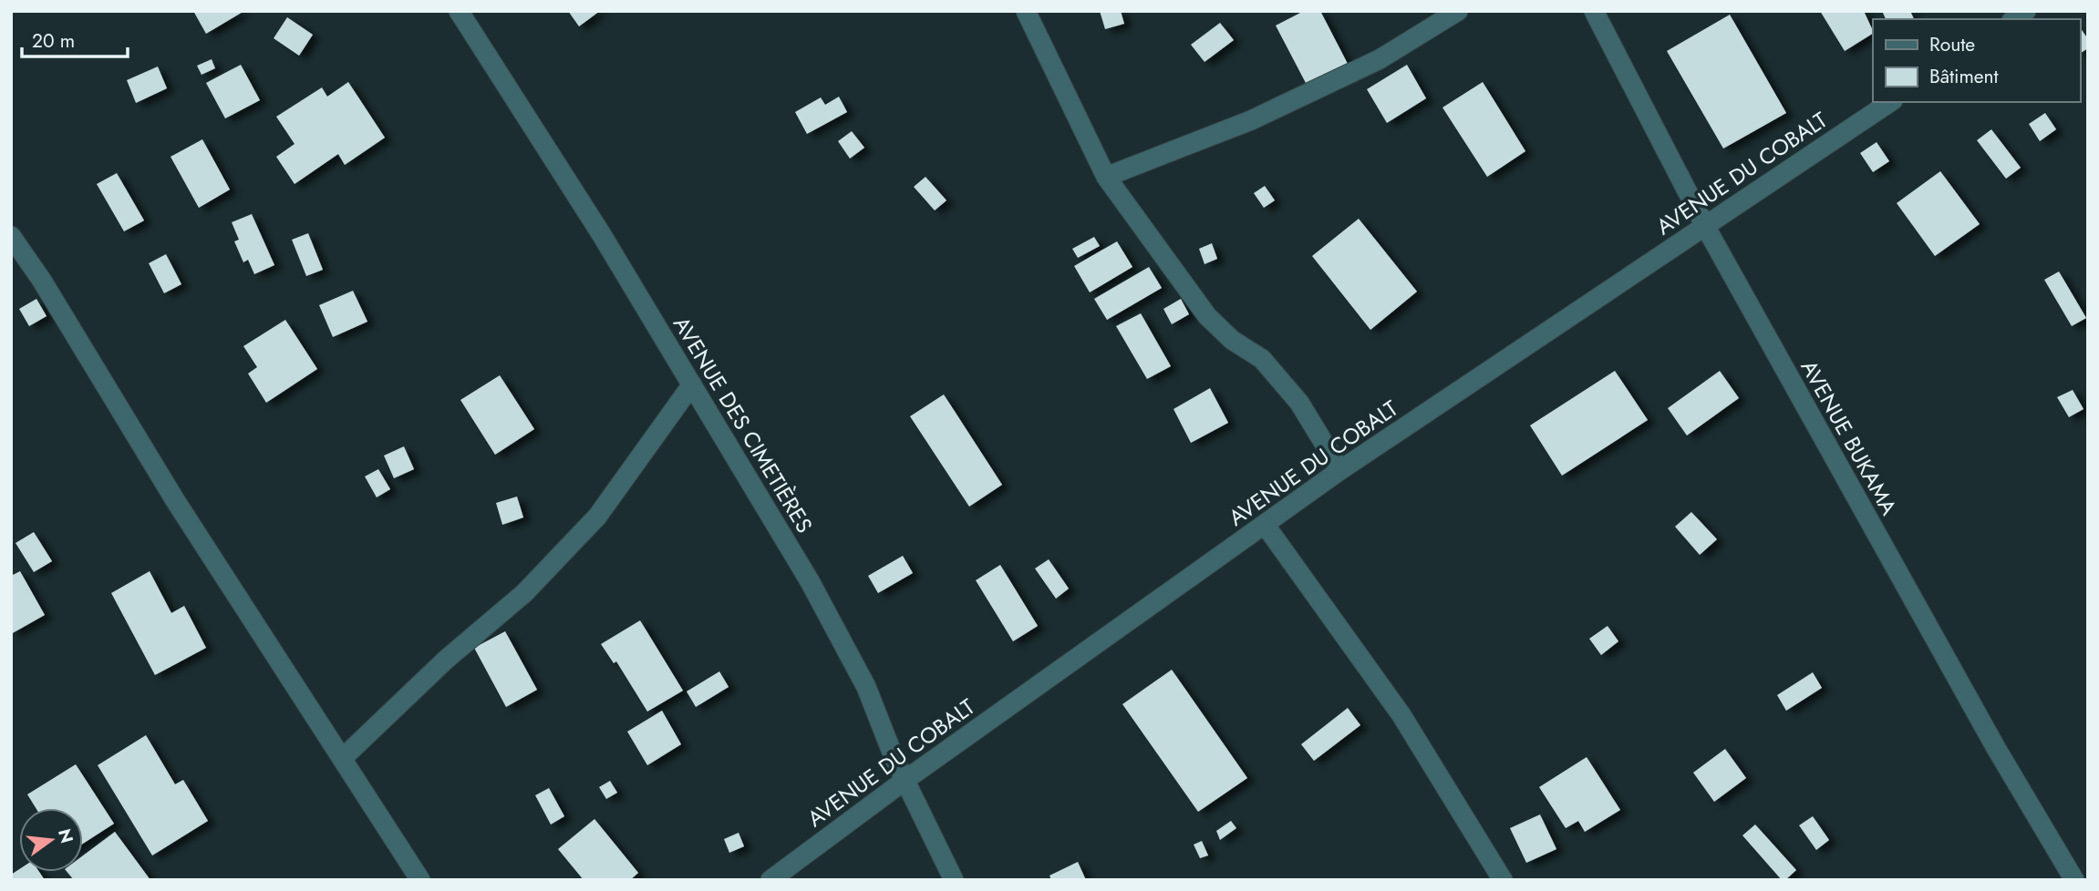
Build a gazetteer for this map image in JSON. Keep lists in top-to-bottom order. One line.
{"streets":{"street":["AVENUE DU COBALT","AVENUE DES CIMETIÈRES","AVENUE BUKAMA"]},"crossings":[["AVENUE DU COBALT","AVENUE DES CIMETIÈRES"],["AVENUE DU COBALT","AVENUE BUKAMA"]],"legend":["Route","Bâtiment"],"scale_bar":"20 m","north":"right"}
